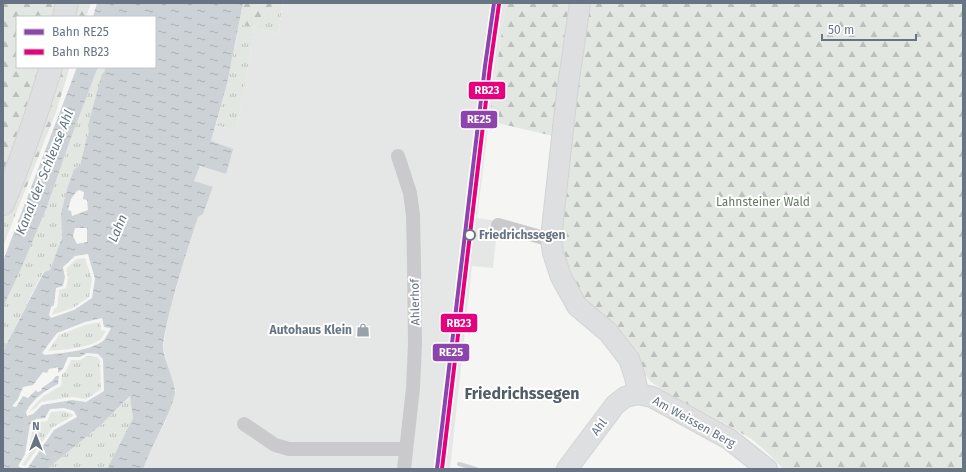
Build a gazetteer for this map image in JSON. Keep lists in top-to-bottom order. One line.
{"streets":{"street":["Ahlerhof","Am Weissen Berg","Ahl"]},"crossings":[["Am Weissen Berg","Ahl"]],"districts":["Friedrichssegen"],"water":["Kanal der Schleuse Ahl","Lahn"],"parks":["Lahnsteiner Wald"],"places":{"other":["Friedrichssegen"],"shop":["Autohaus Klein"]},"lines":["rail line RE25","rail line RB23"],"legend":["Bahn RE25","Bahn RB23"],"scale_bar":"50 m","north":"top"}
